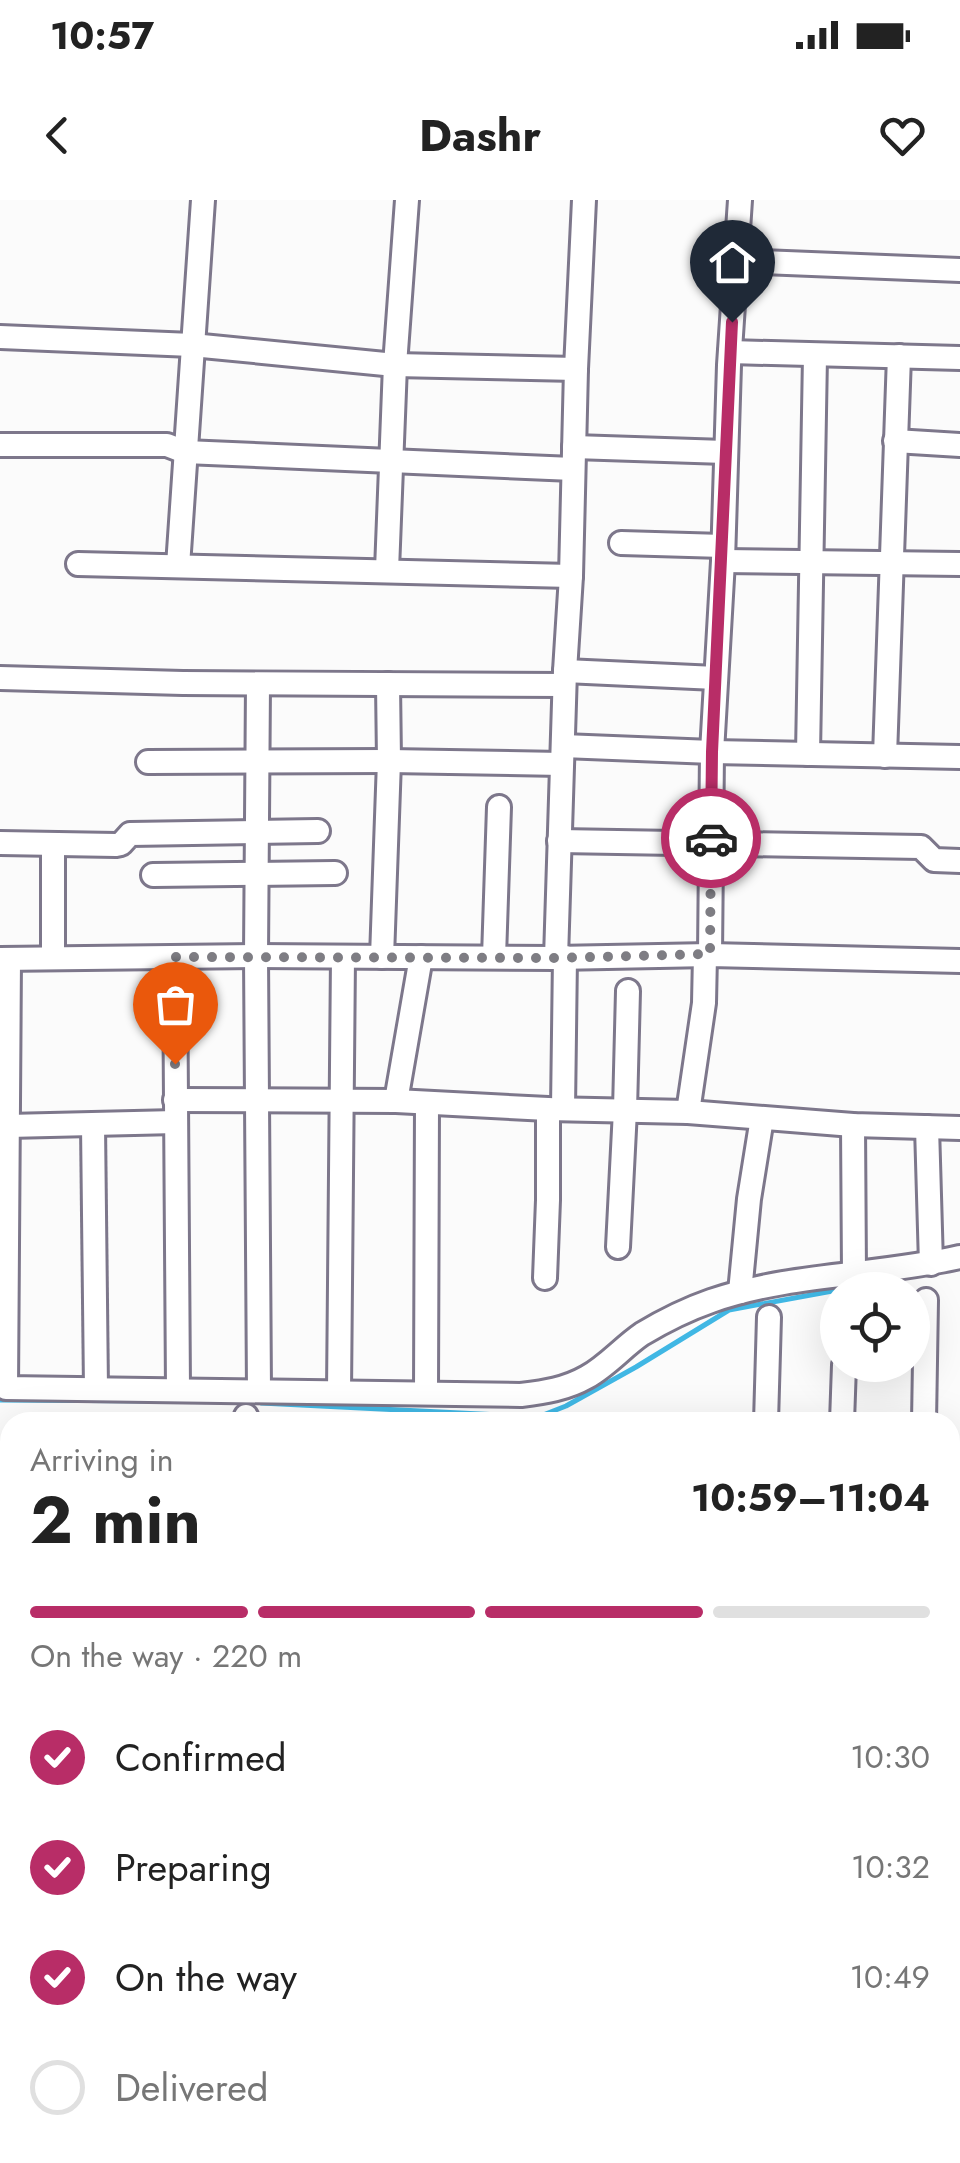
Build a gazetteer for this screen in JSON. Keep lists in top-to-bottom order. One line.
{"page":{"status":"10:57","header":"Dashr","heading":["2 min","Arriving in","10:59–11:04"],"bar":"On the way · 220 m","list":[["Confirmed","10:30"],["Preparing","10:32"],["On the way","10:49"],"Delivered"]}}
